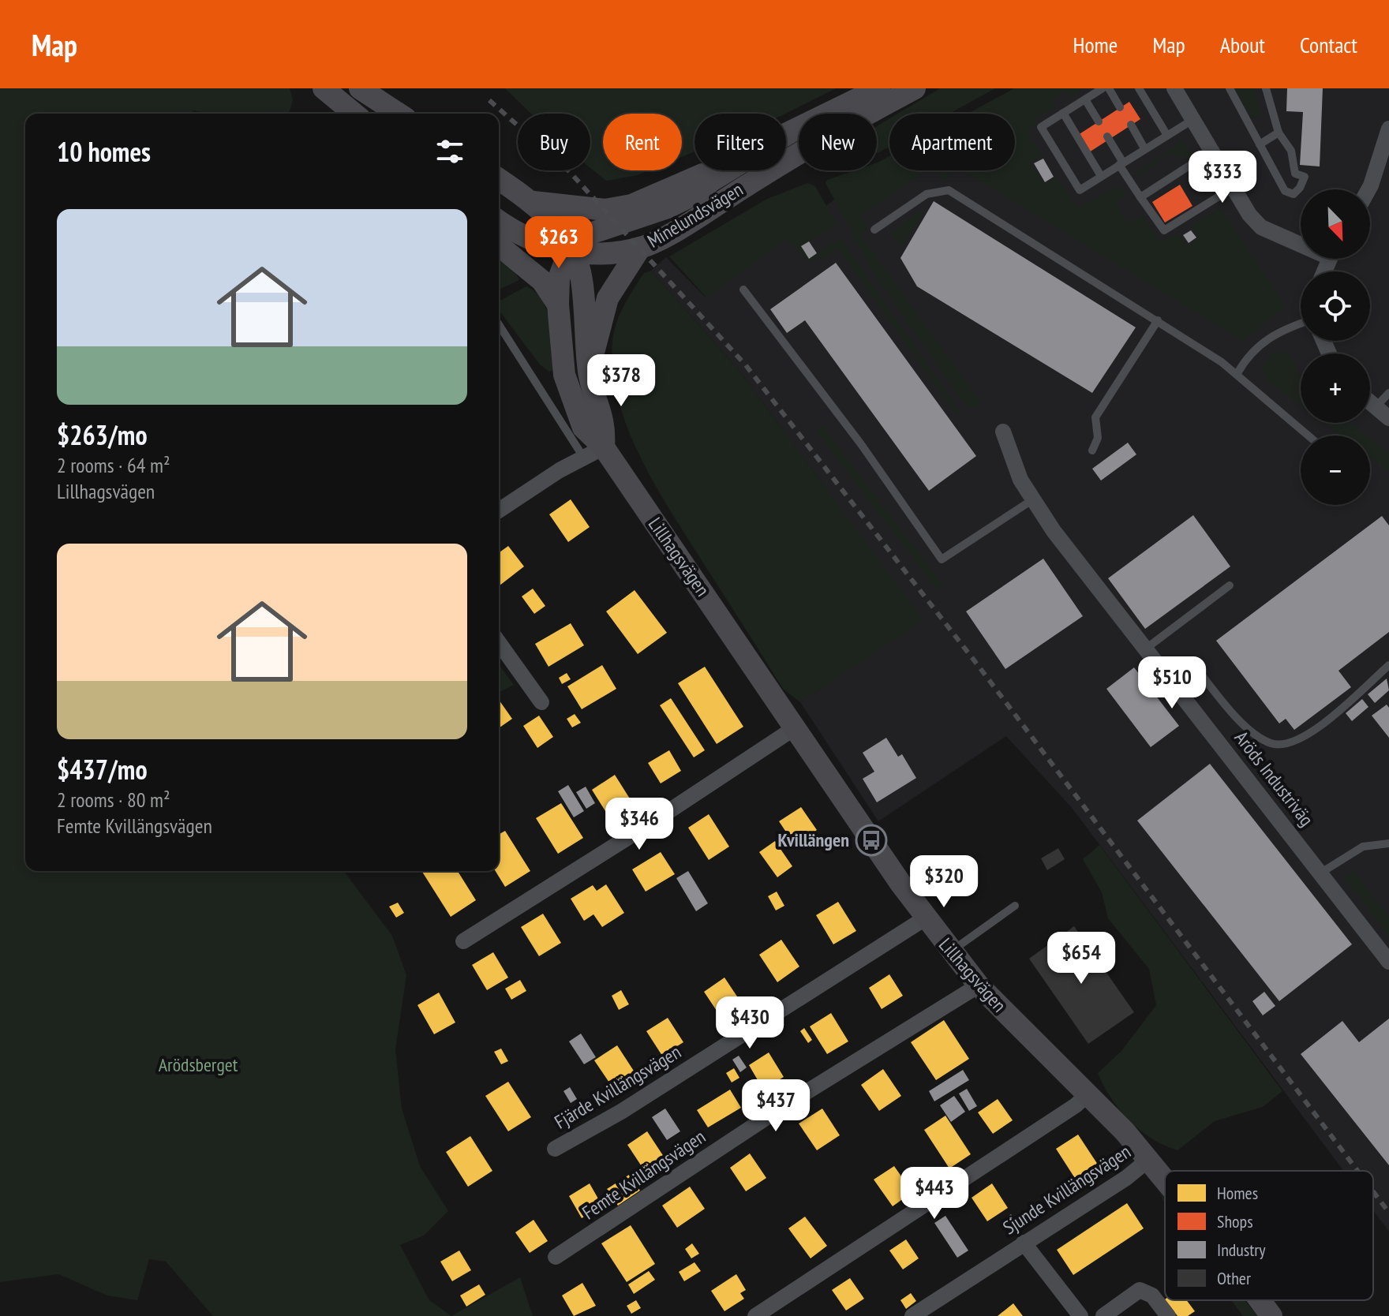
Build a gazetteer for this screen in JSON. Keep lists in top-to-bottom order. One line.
{"streets":{"street":["Minelundsvägen","Lillhagsvägen","Aröds Industriväg","Fjärde Kvillängsvägen","Femte Kvillängsvägen","Sjunde Kvillängsvägen"]},"crossings":[["Minelundsvägen","Lillhagsvägen"],["Lillhagsvägen","Fjärde Kvillängsvägen"],["Lillhagsvägen","Femte Kvillängsvägen"],["Lillhagsvägen","Sjunde Kvillängsvägen"]],"parks":["Arödsberget"],"places":{"bus stop":["Kvillängen"]},"legend":["Homes","Shops","Industry","Other"],"north":"bottom right","page":{"header":"Map","nav":["Home","Map","About","Contact"],"chip":["Buy","Rent","Filters","New","Apartment"],"heading":"10 homes","price":["$333","$263","$378","$510","$346","$320","$654","$430","$437","$443"],"map_buttons":["+","−"],"list":[{"name":"$263/mo","note":"2 rooms · 64 m² · Lillhagsvägen"},{"name":"$437/mo","note":"2 rooms · 80 m² · Femte Kvillängsvägen"}]}}
